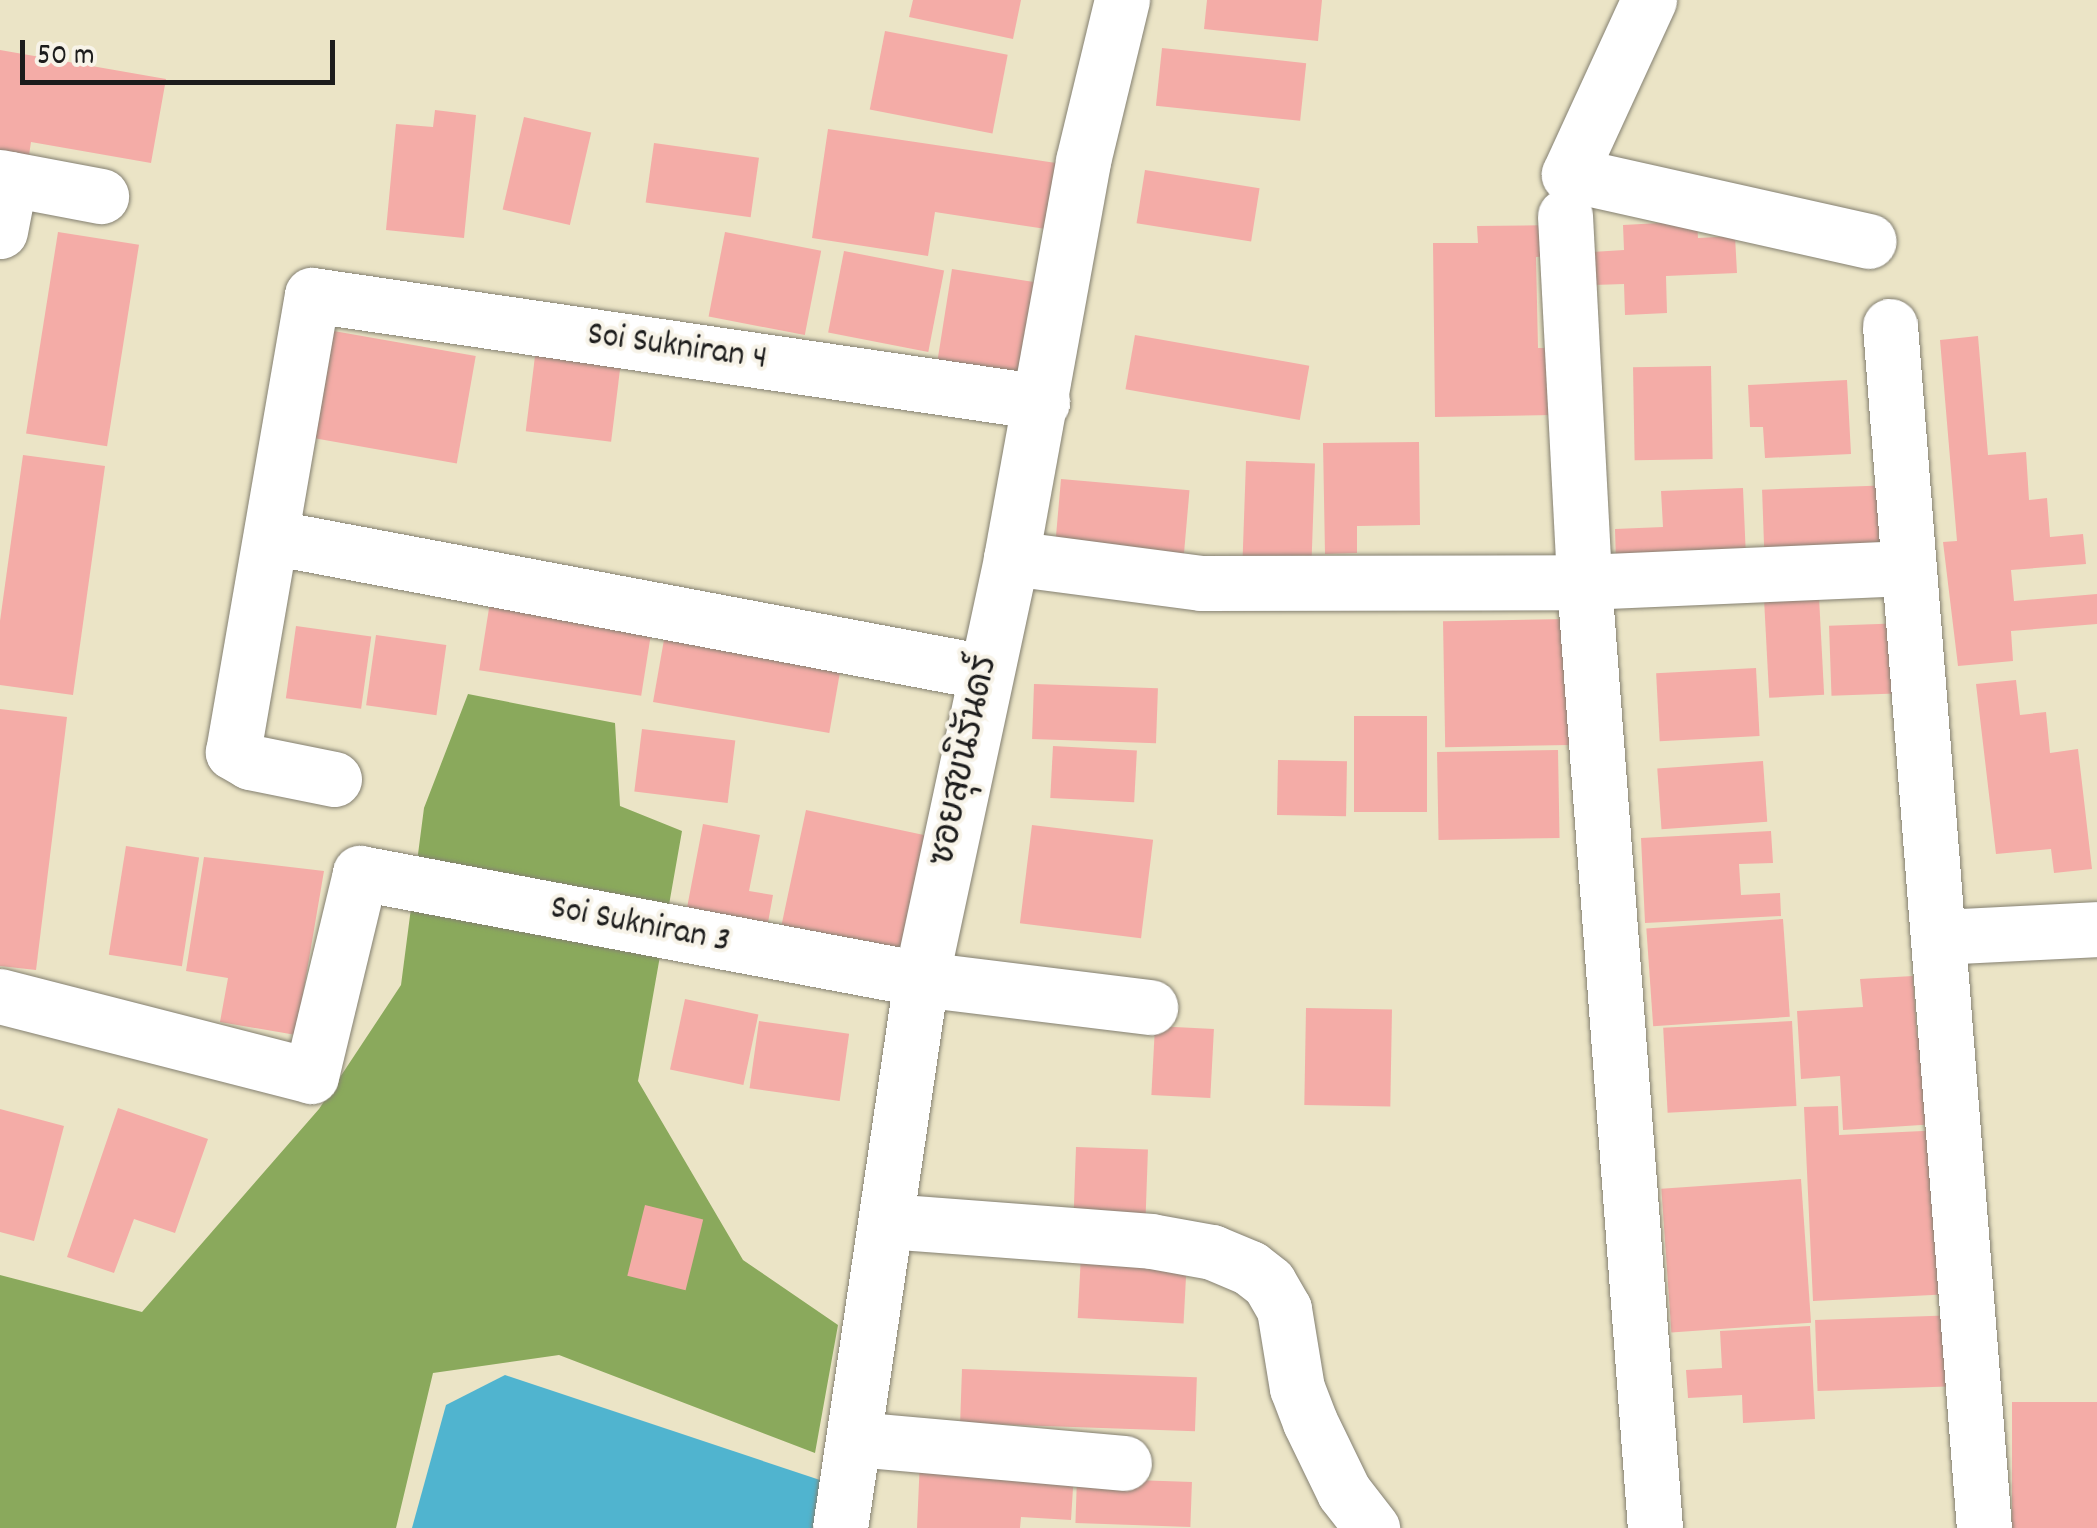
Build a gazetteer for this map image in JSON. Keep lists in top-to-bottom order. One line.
{"streets":{"street":["Soi Sukniran 4","ซอยสุขนิรันดร์","Soi Sukniran 3"]},"crossings":[["Soi Sukniran 4","ซอยสุขนิรันดร์"],["ซอยสุขนิรันดร์","Soi Sukniran 3"]],"scale_bar":"50 m"}
